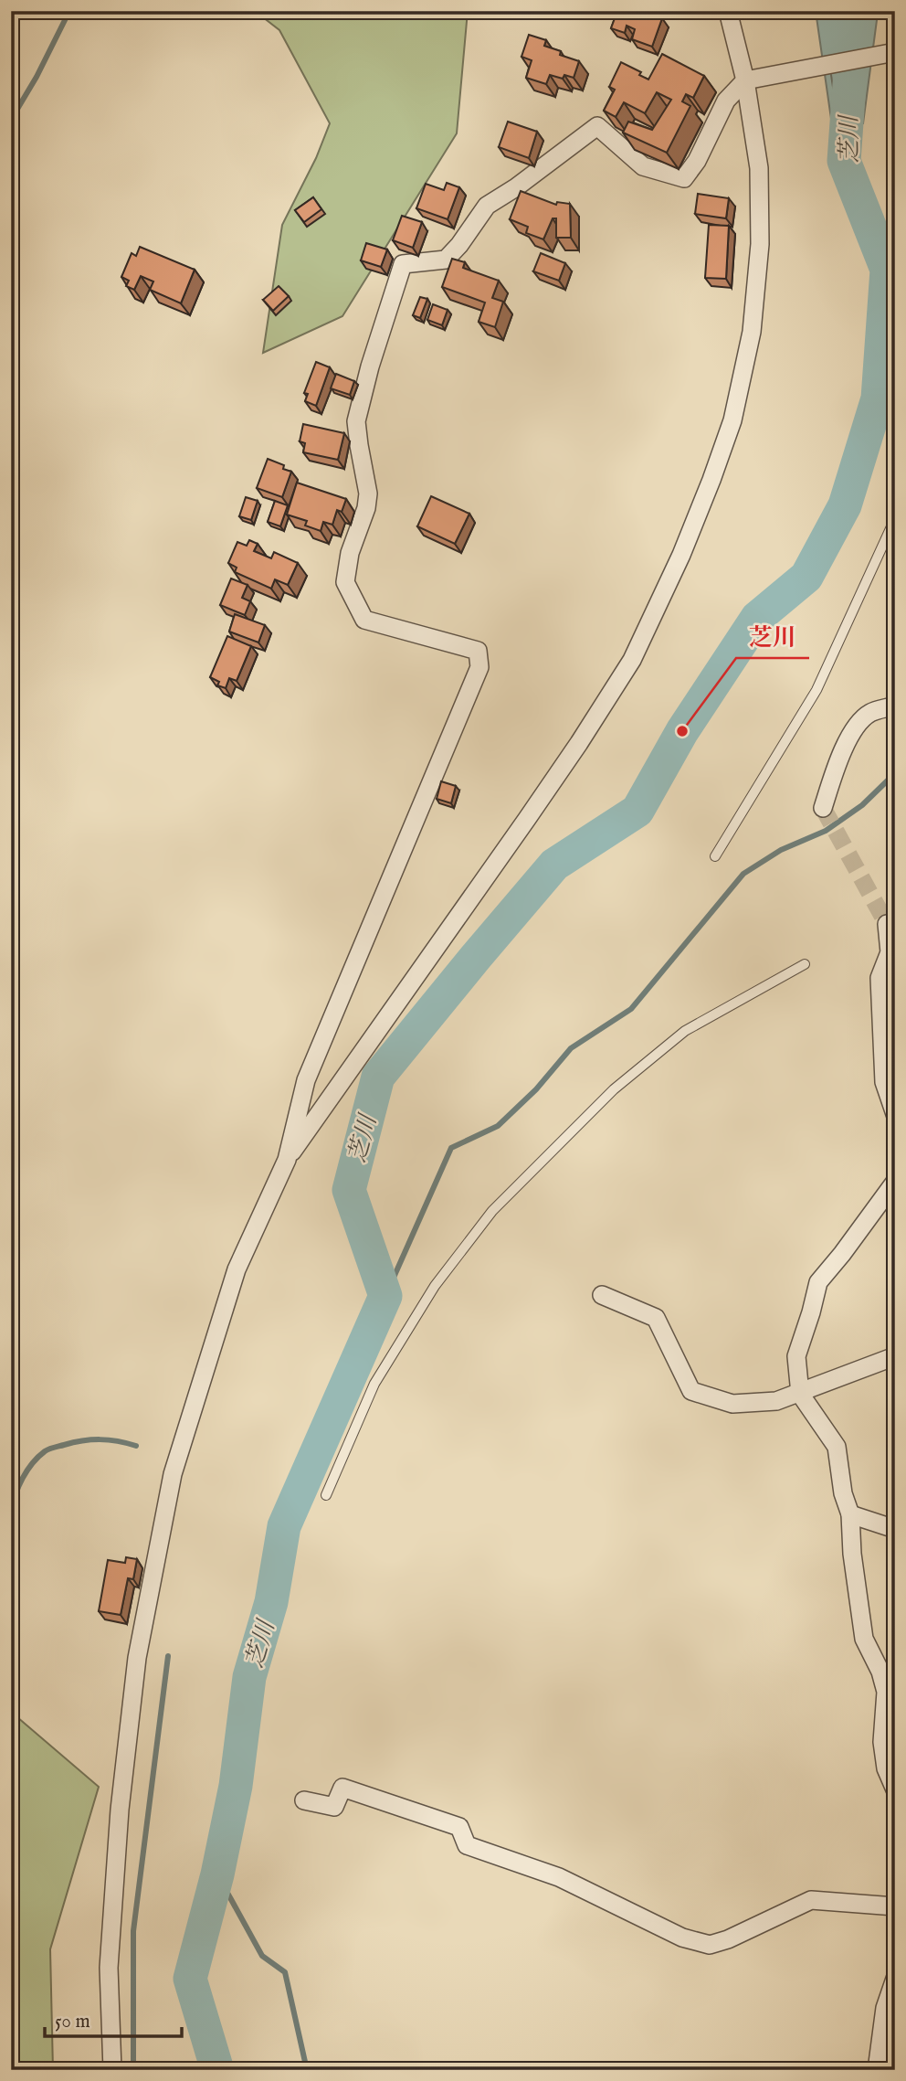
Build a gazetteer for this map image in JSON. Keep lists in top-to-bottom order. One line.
{"water":["芝川"],"places":["芝川"],"scale_bar":"50 m"}
